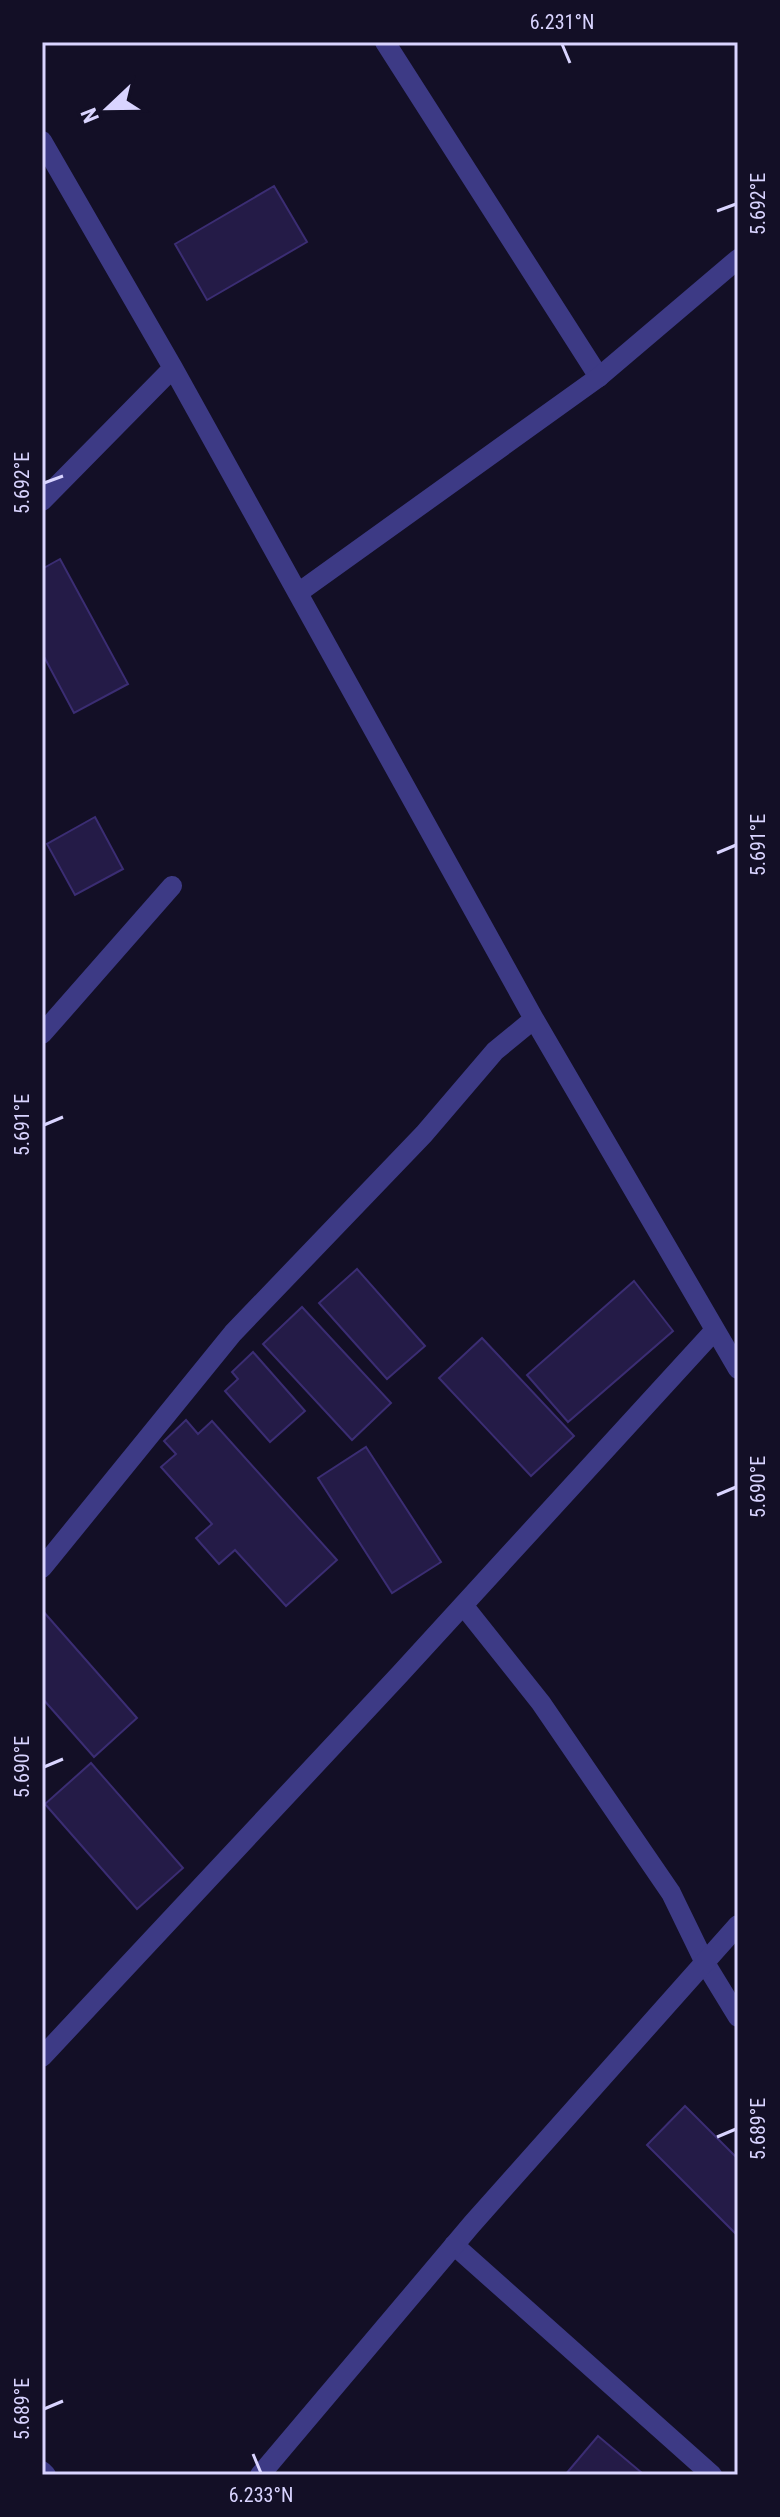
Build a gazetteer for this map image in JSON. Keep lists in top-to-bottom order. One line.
{"north":"left","coordinates":["6.231°N","5.692°E","5.691°E","5.690°E","5.689°E","6.233°N"]}
